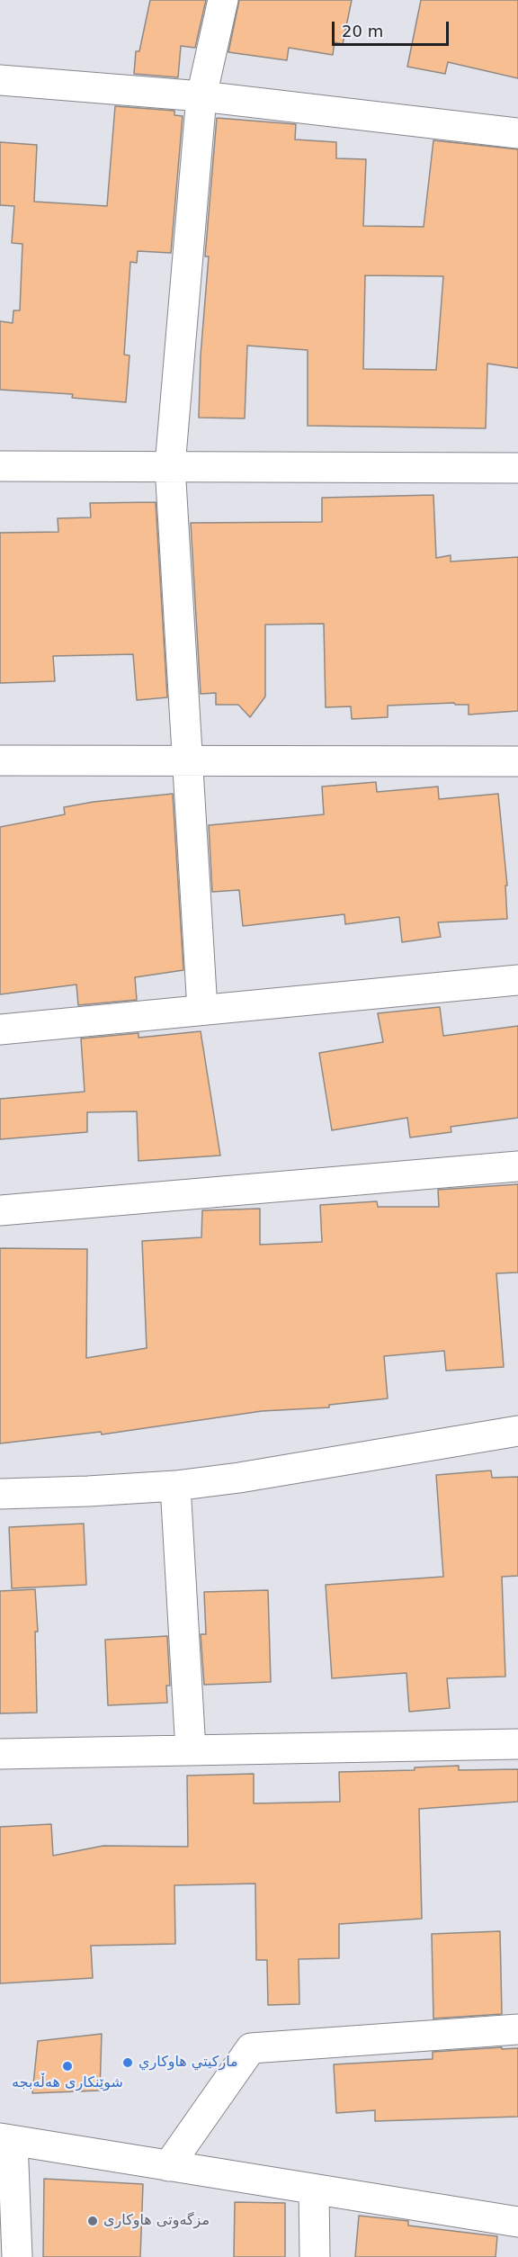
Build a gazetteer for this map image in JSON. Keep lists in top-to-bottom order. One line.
{"places":["ماركيتي هاوكاري","شوێنکاری هەڵەبجە","مزگەوتی ھاوکاری"],"scale_bar":"20 m"}
